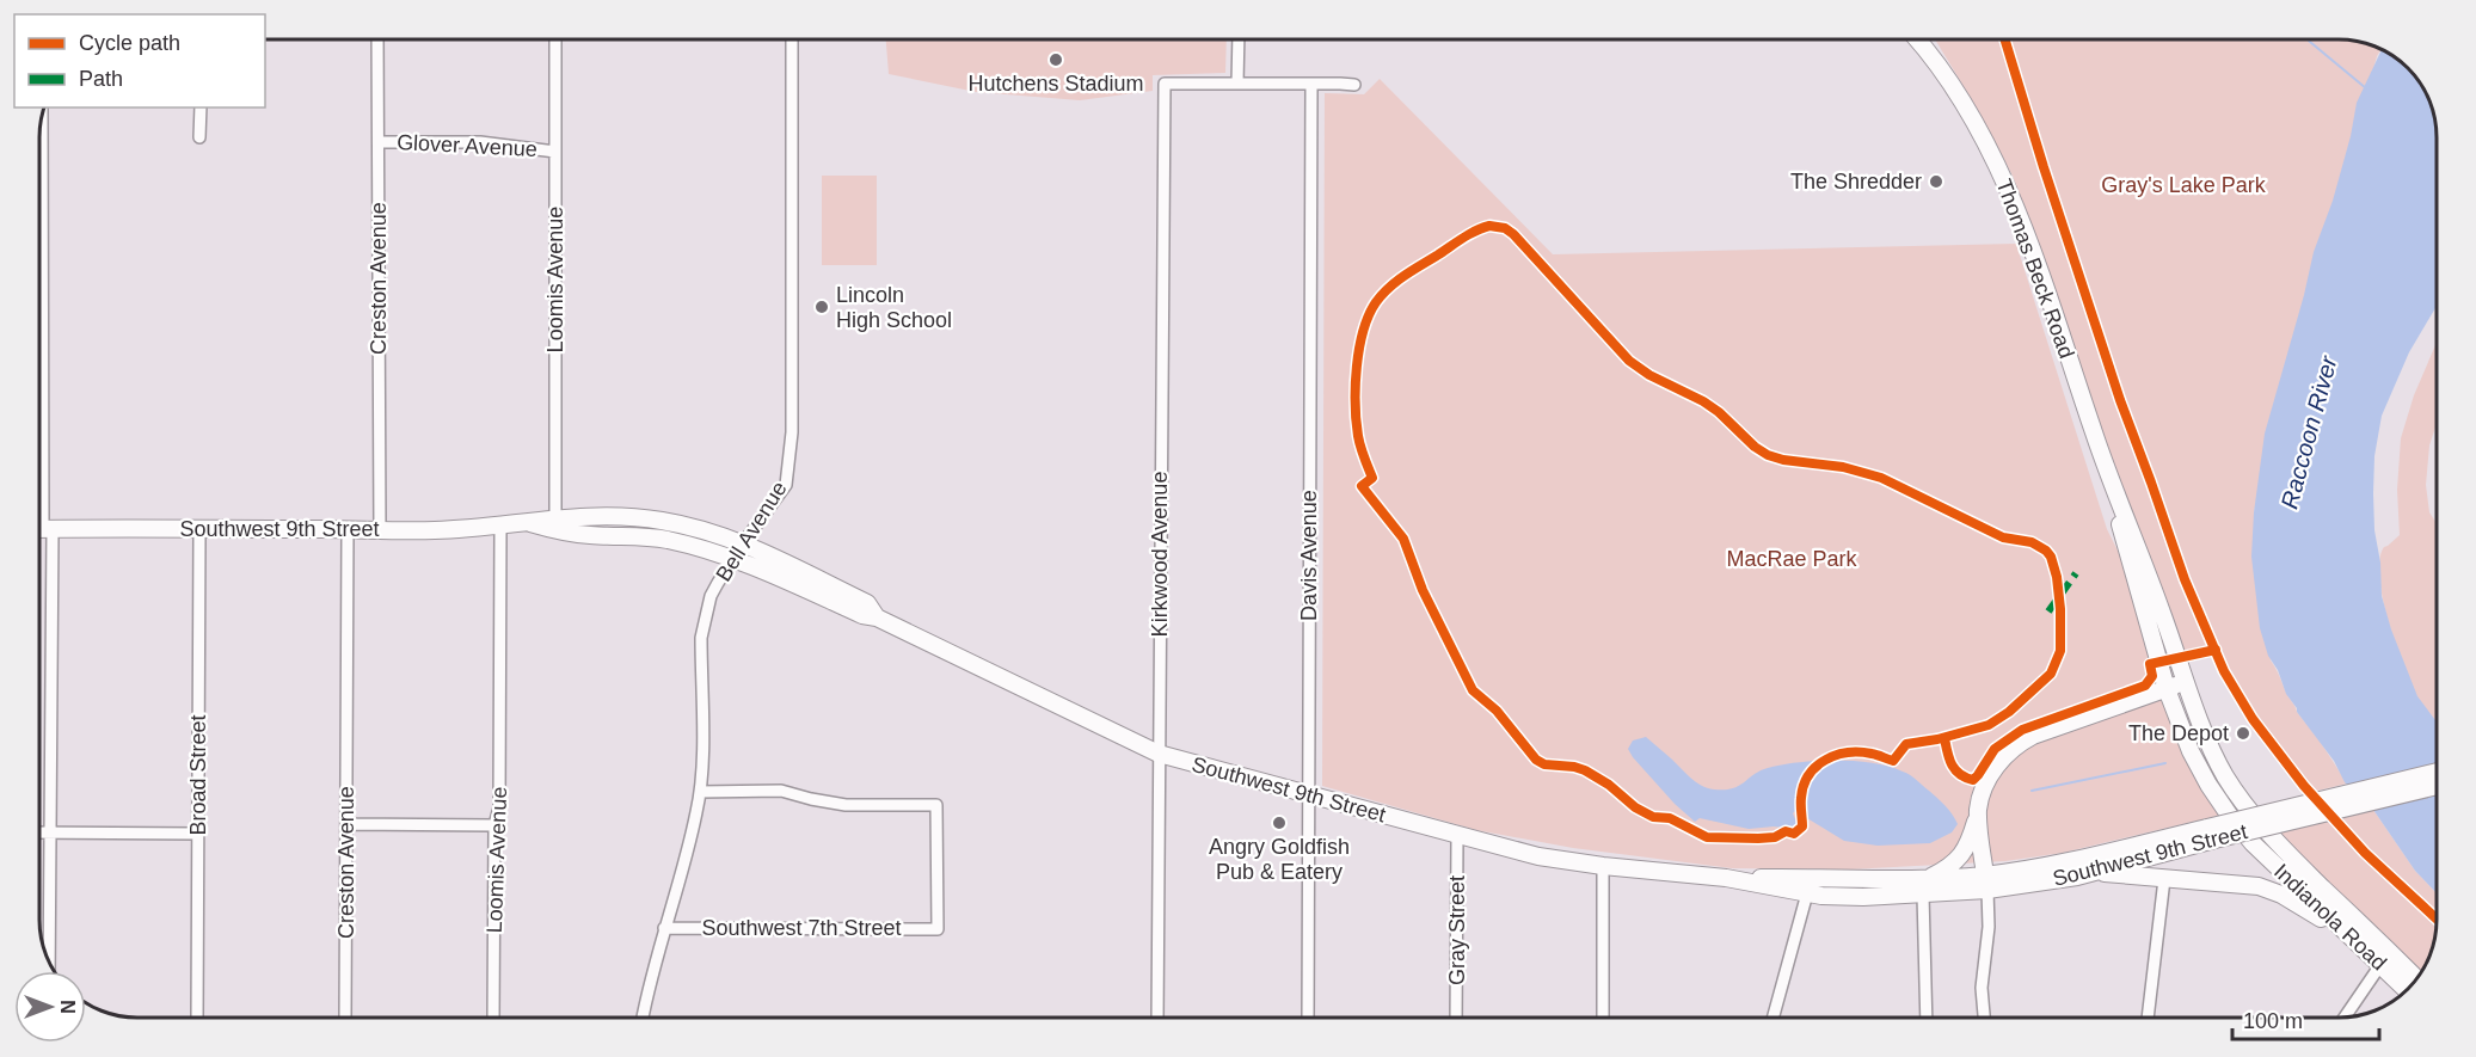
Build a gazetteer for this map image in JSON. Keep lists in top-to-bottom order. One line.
{"streets":{"main road":["Thomas Beck Road","Southwest 9th Street","Indianola Road"],"street":["Glover Avenue","Creston Avenue","Loomis Avenue","Bell Avenue","Kirkwood Avenue","Davis Avenue","Broad Street","Southwest 7th Street","Gray Street"]},"crossings":[["Glover Avenue","Creston Avenue"],["Glover Avenue","Loomis Avenue"],["Thomas Beck Road","Indianola Road"],["Creston Avenue","Southwest 9th Street"],["Loomis Avenue","Southwest 9th Street"],["Southwest 9th Street","Bell Avenue"],["Southwest 9th Street","Kirkwood Avenue"],["Southwest 9th Street","Davis Avenue"],["Southwest 9th Street","Broad Street"],["Southwest 9th Street","Gray Street"],["Bell Avenue","Southwest 7th Street"]],"water":["Raccoon River"],"parks":["Gray's Lake Park","MacRae Park"],"places":["Hutchens Stadium","The Shredder","Lincoln High School","The Depot","Angry Goldfish Pub & Eatery"],"legend":["Cycle path","Path"],"scale_bar":"100 m","north":"right"}
